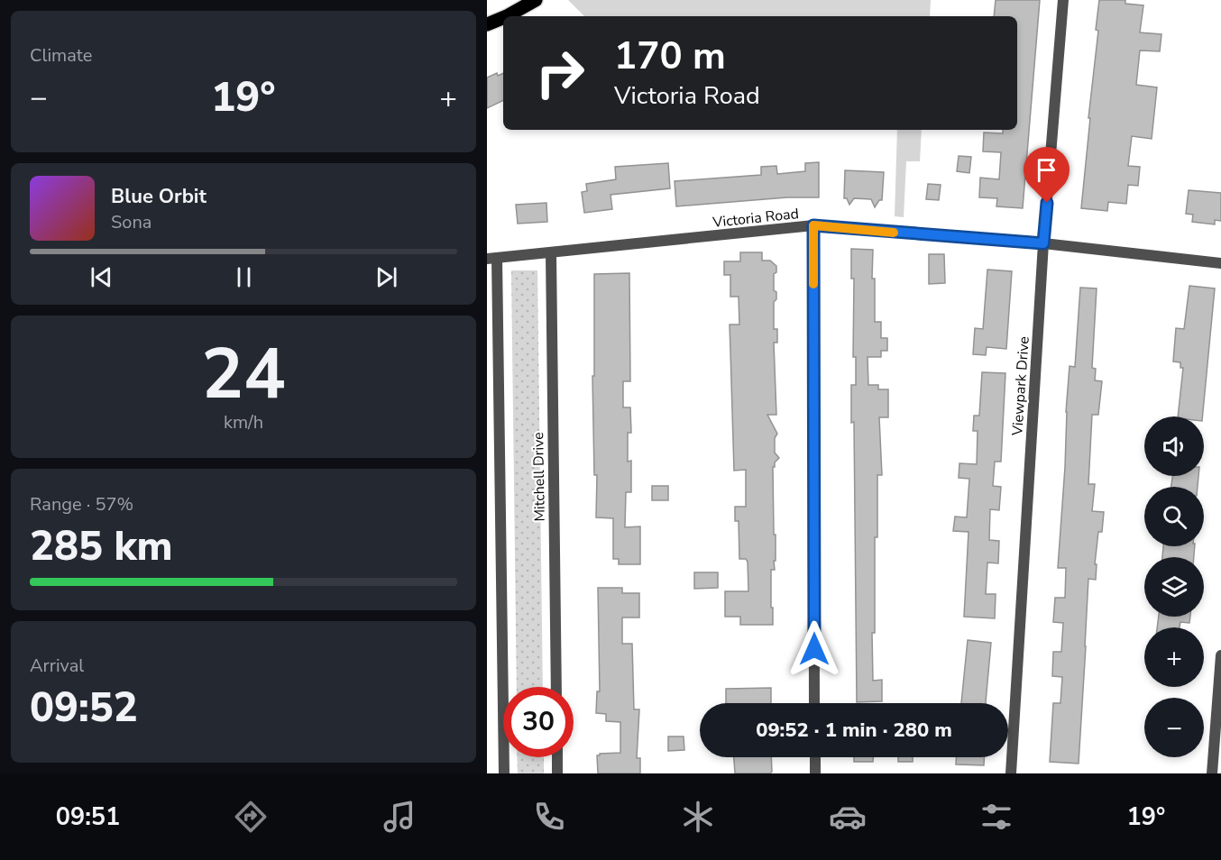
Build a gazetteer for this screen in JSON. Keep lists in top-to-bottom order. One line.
{"streets":{"street":["Victoria Road","Viewpark Drive","Mitchell Drive"]},"crossings":[["Victoria Road","Viewpark Drive"],["Victoria Road","Mitchell Drive"]],"page":{"tile":["Climate",["24","km/h"],["Range · 57%","285 km"],["Arrival","09:52"]],"turn":["170 m","Victoria Road"],"heat":["−","19°","+"],"song":["Blue Orbit","Sona"],"map_buttons":["+","−"],"limit":"30","trip":"09:52 · 1 min · 280 m","tabs":["09:51","19°"]}}
